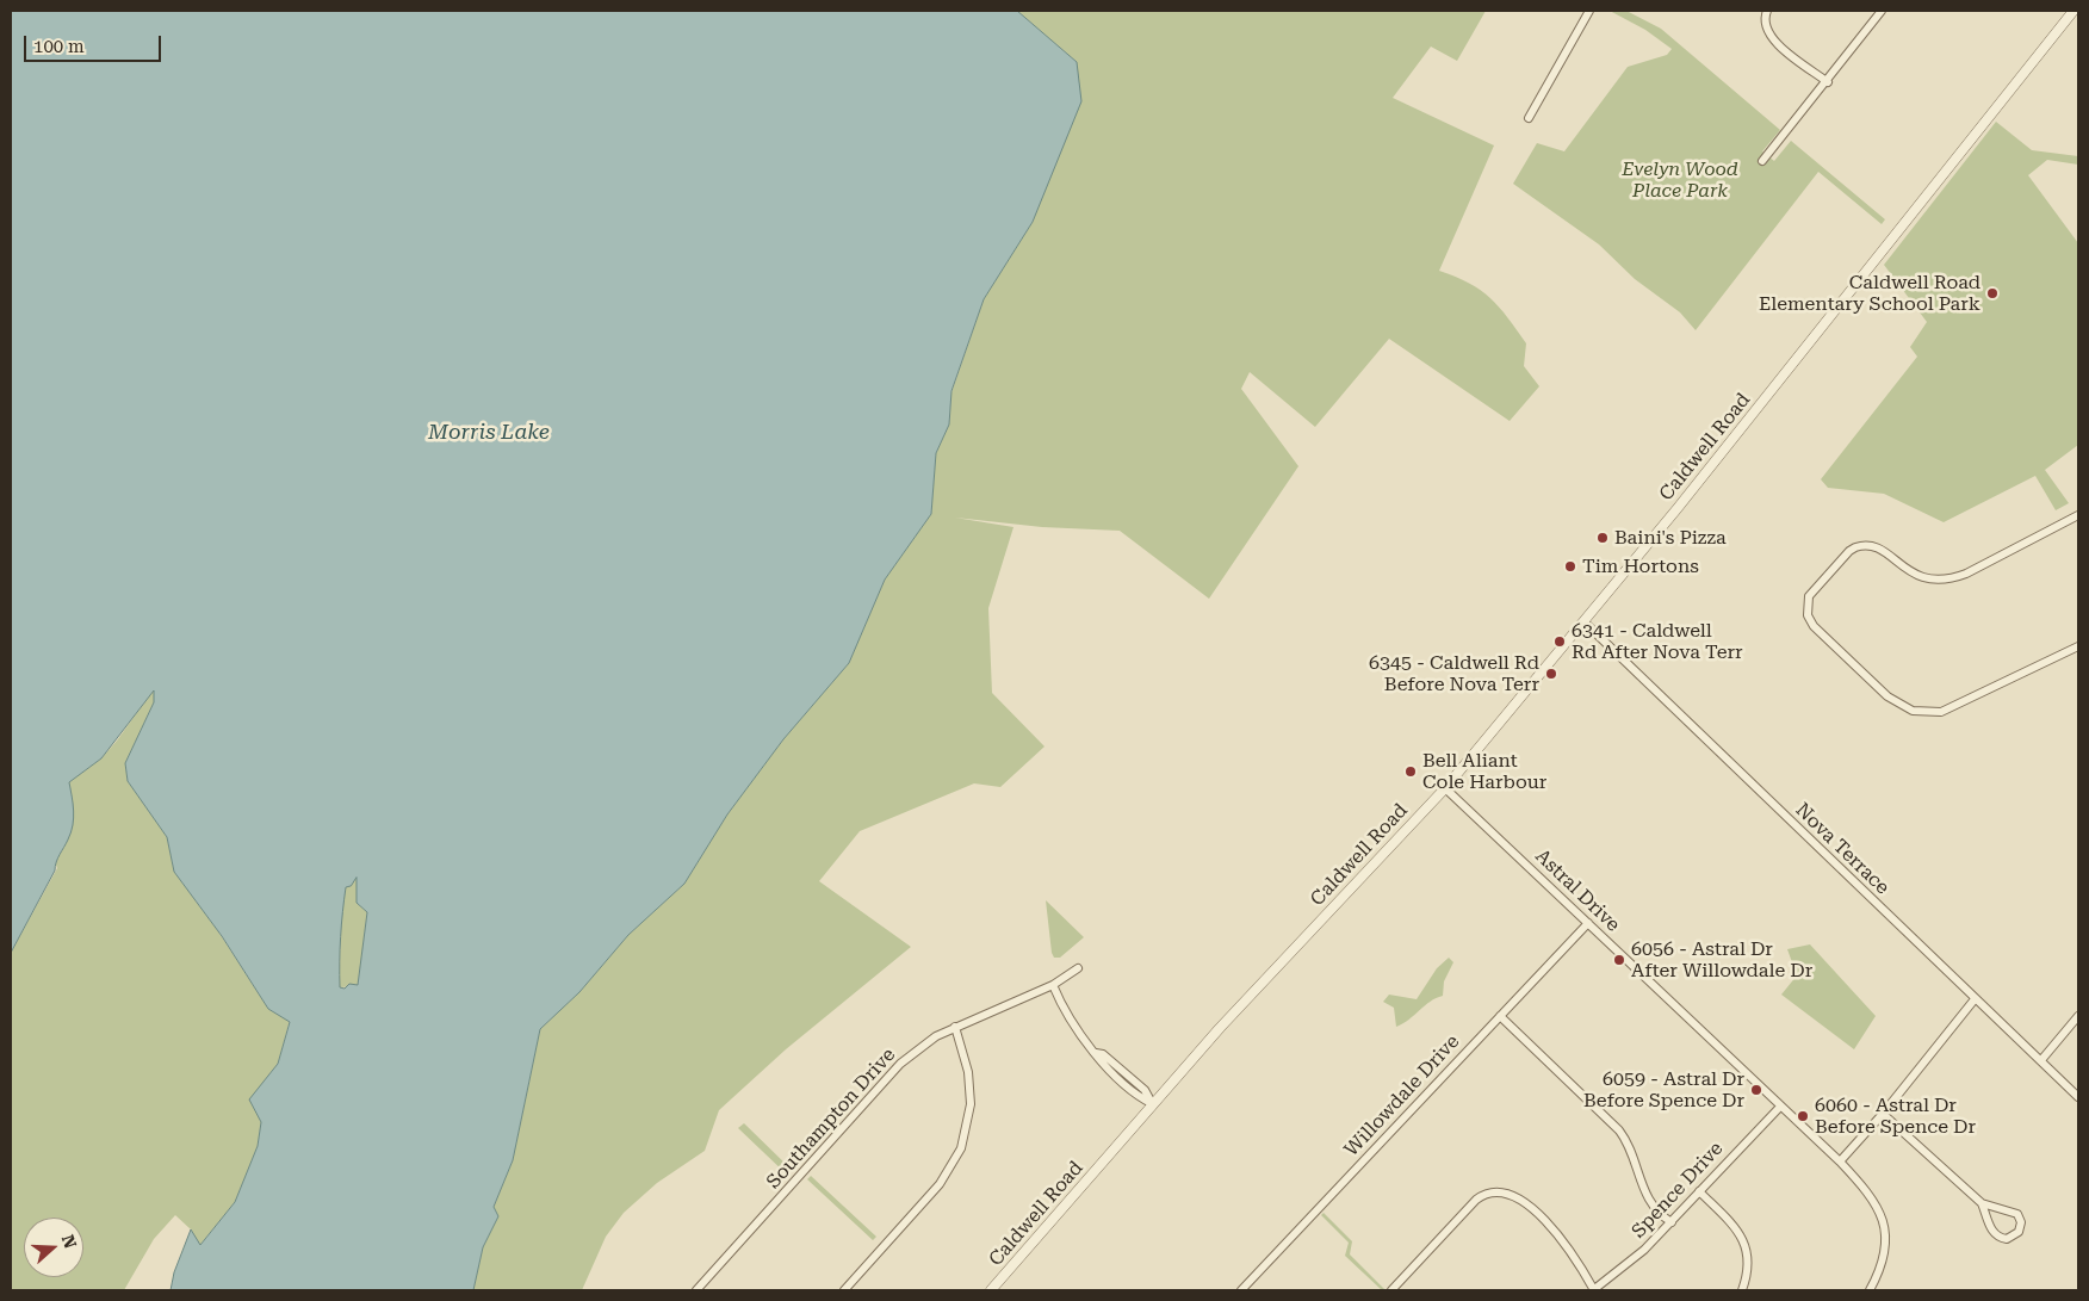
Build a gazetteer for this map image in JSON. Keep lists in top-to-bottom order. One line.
{"streets":{"street":["Caldwell Road","Nova Terrace","Astral Drive","Willowdale Drive","Southampton Drive","Spence Drive"]},"crossings":[["Caldwell Road","Nova Terrace"],["Caldwell Road","Astral Drive"],["Astral Drive","Willowdale Drive"],["Astral Drive","Spence Drive"]],"water":["Morris Lake"],"parks":["Evelyn Wood Place Park"],"places":["Caldwell Road Elementary School Park","Baini's Pizza","Tim Hortons","6341 - Caldwell Rd After Nova Terr","6345 - Caldwell Rd Before Nova Terr","Bell Aliant Cole Harbour","6056 - Astral Dr After Willowdale Dr","6059 - Astral Dr Before Spence Dr","6060 - Astral Dr Before Spence Dr"],"scale_bar":"100 m","north":"right"}
